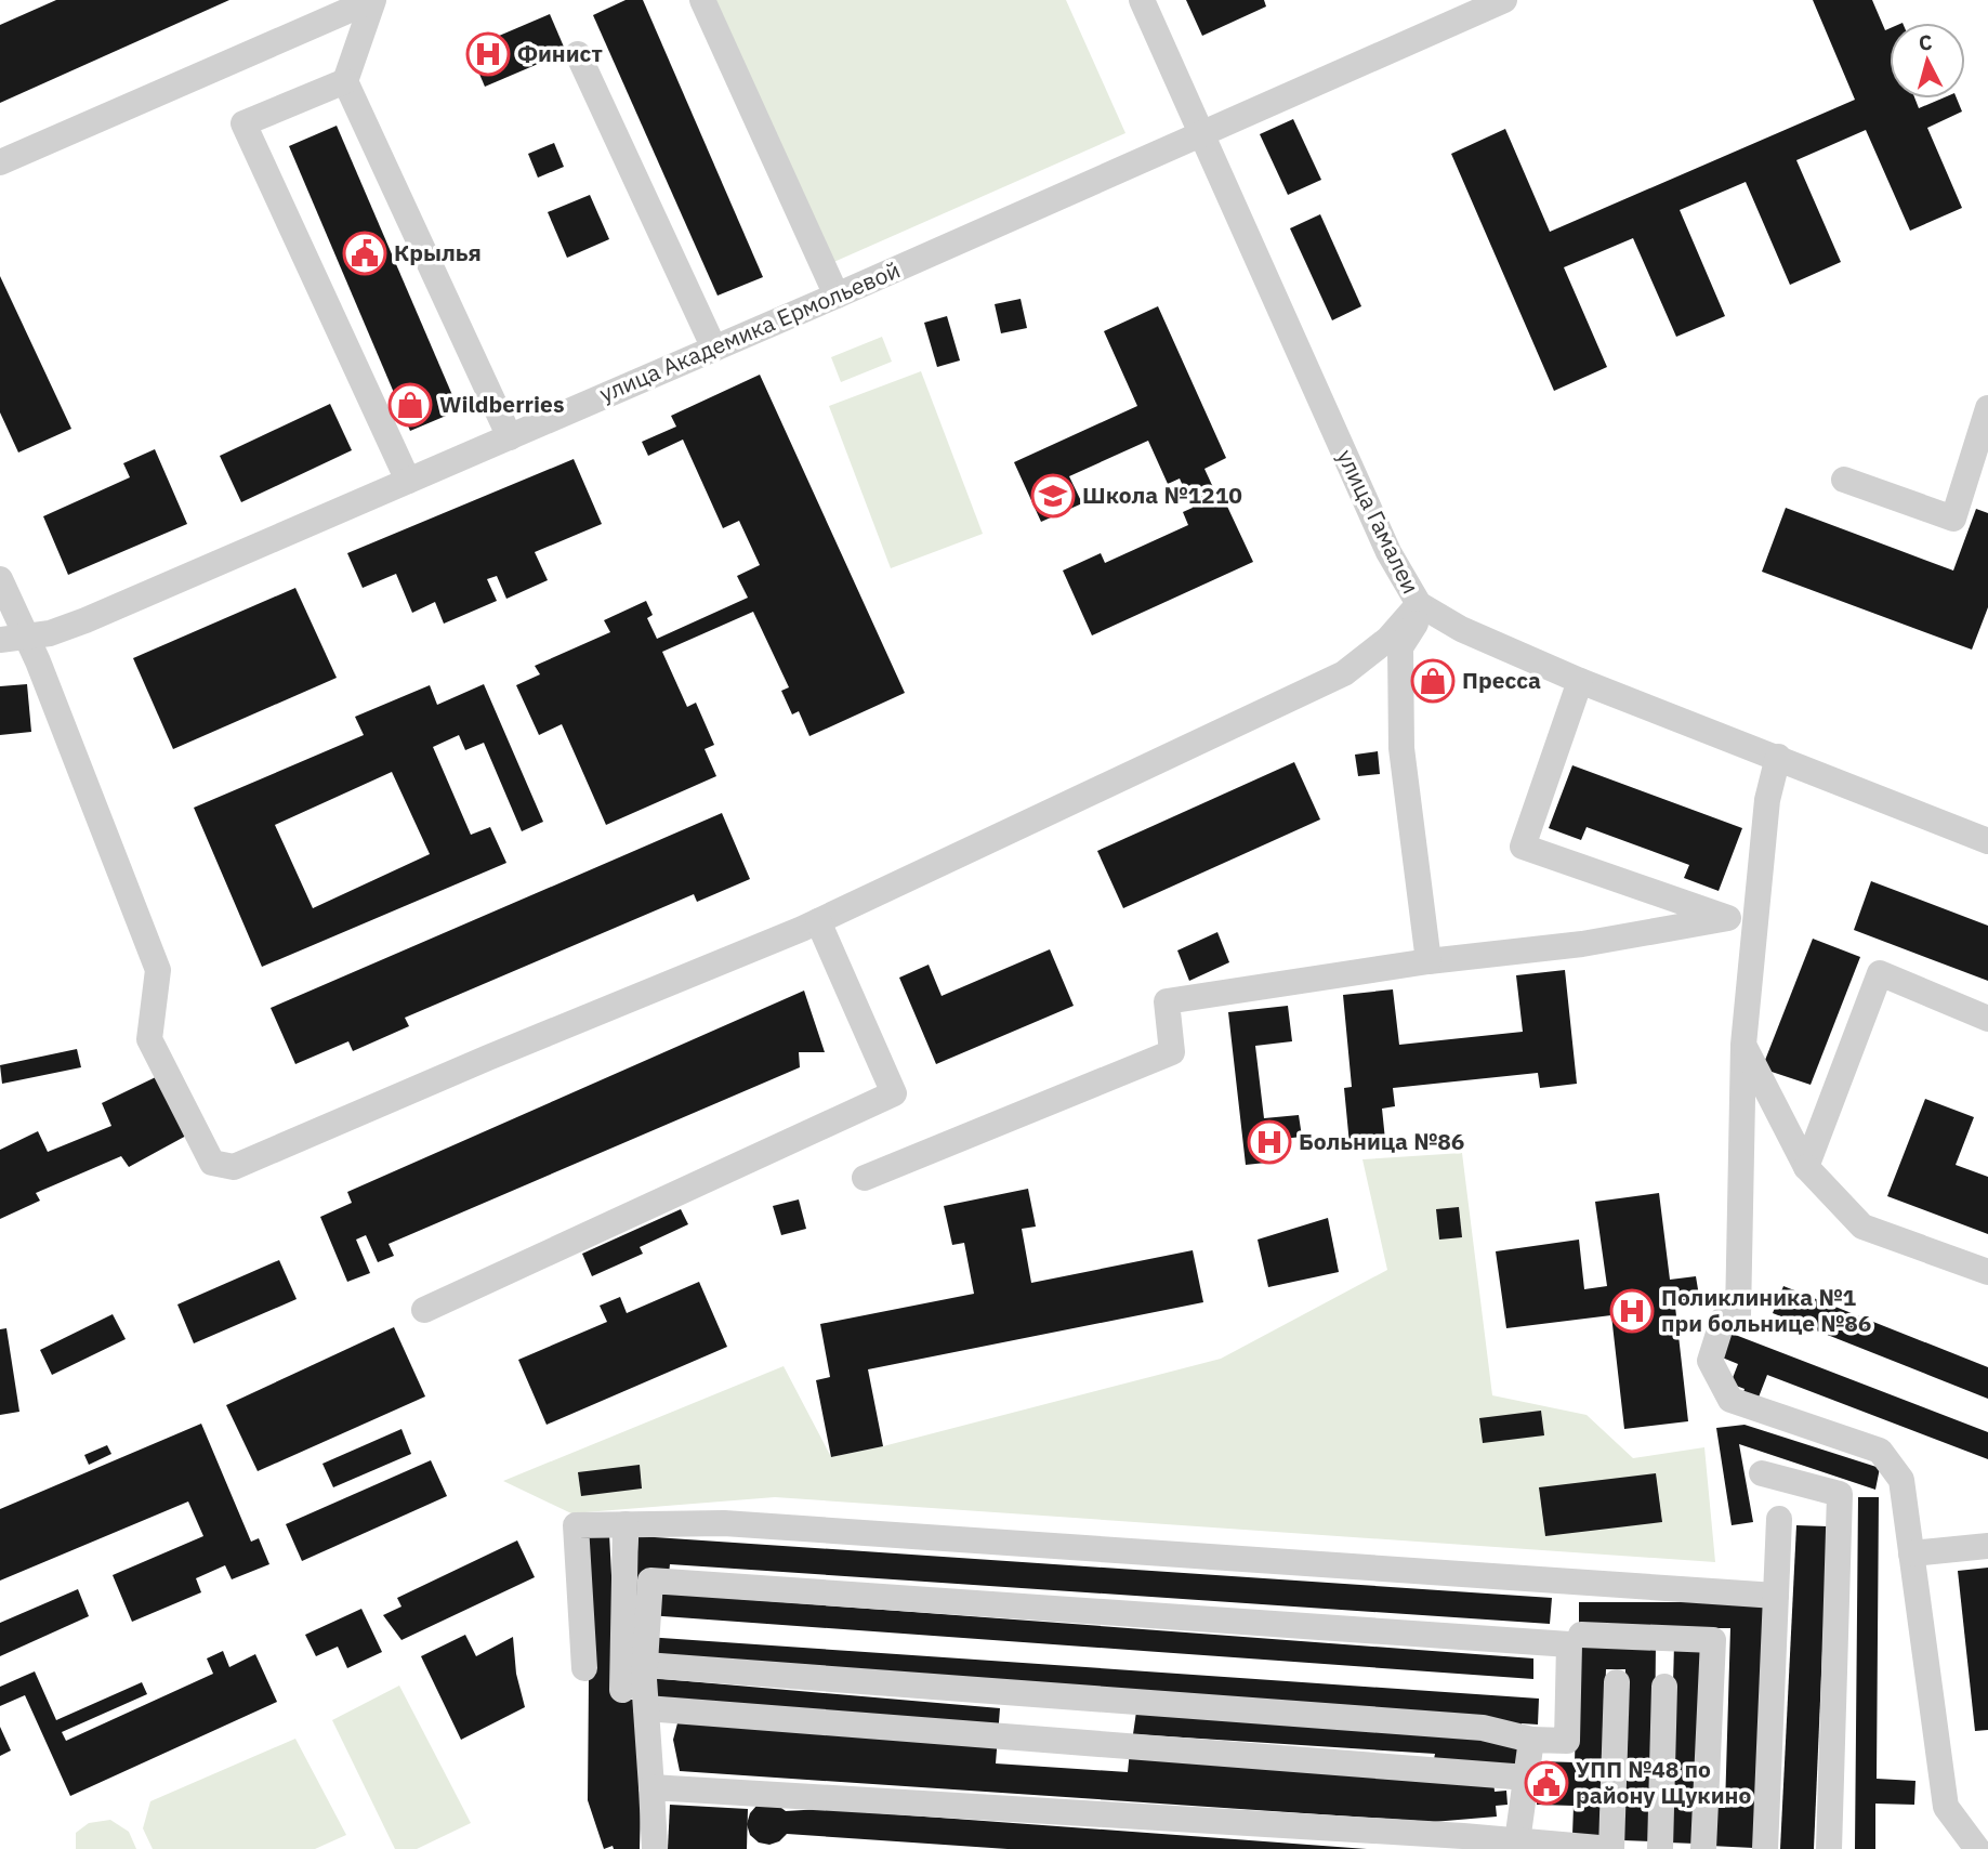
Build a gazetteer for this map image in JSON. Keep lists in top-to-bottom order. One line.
{"streets":{"street":["улица Академика Ермольевой","улица Гамалеи"]},"crossings":[["улица Академика Ермольевой","улица Гамалеи"]],"places":{"hospital":["Финист","Больница №86","Поликлиника №1 при больнице №86"],"public building":["Крылья","УПП №48 по району Щукино"],"shop":["Wildberries","Пресса"],"school or university":["Школа №1210"]},"north":"top"}
